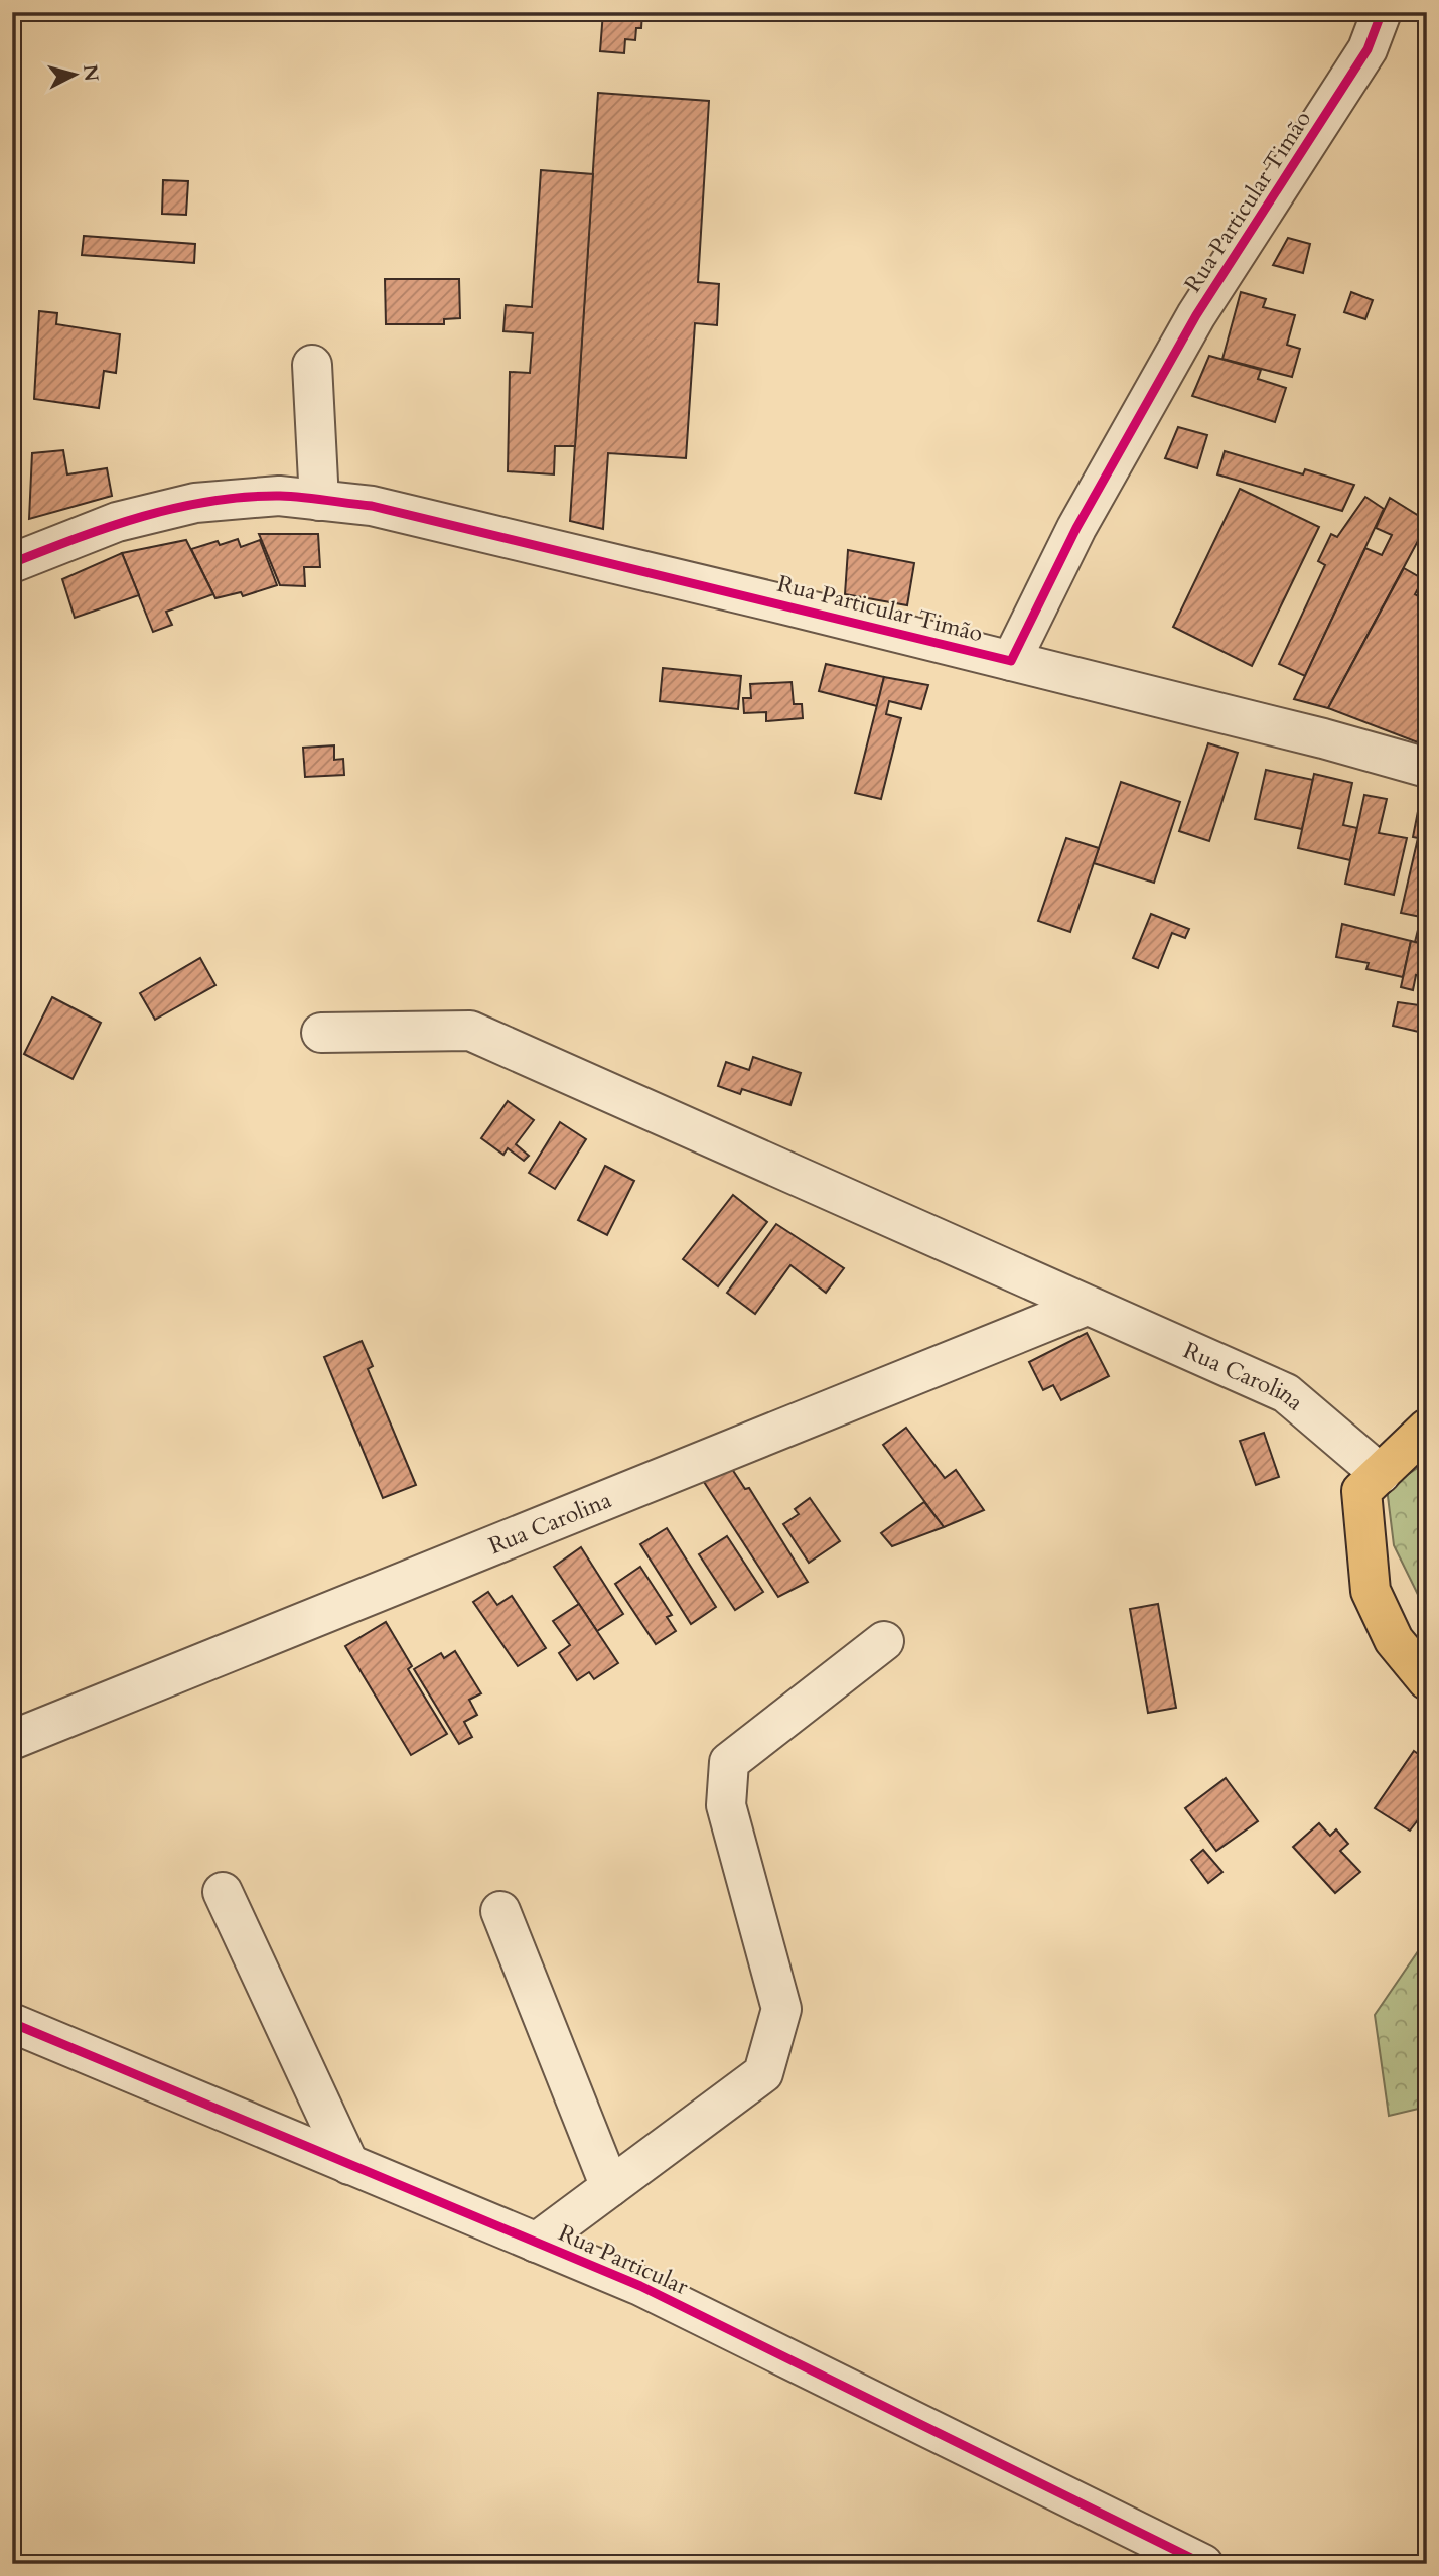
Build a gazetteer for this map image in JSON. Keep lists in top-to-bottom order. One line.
{"streets":{"street":["Rua Particular Timão","Rua Carolina","Rua Particular"]},"north":"right"}
